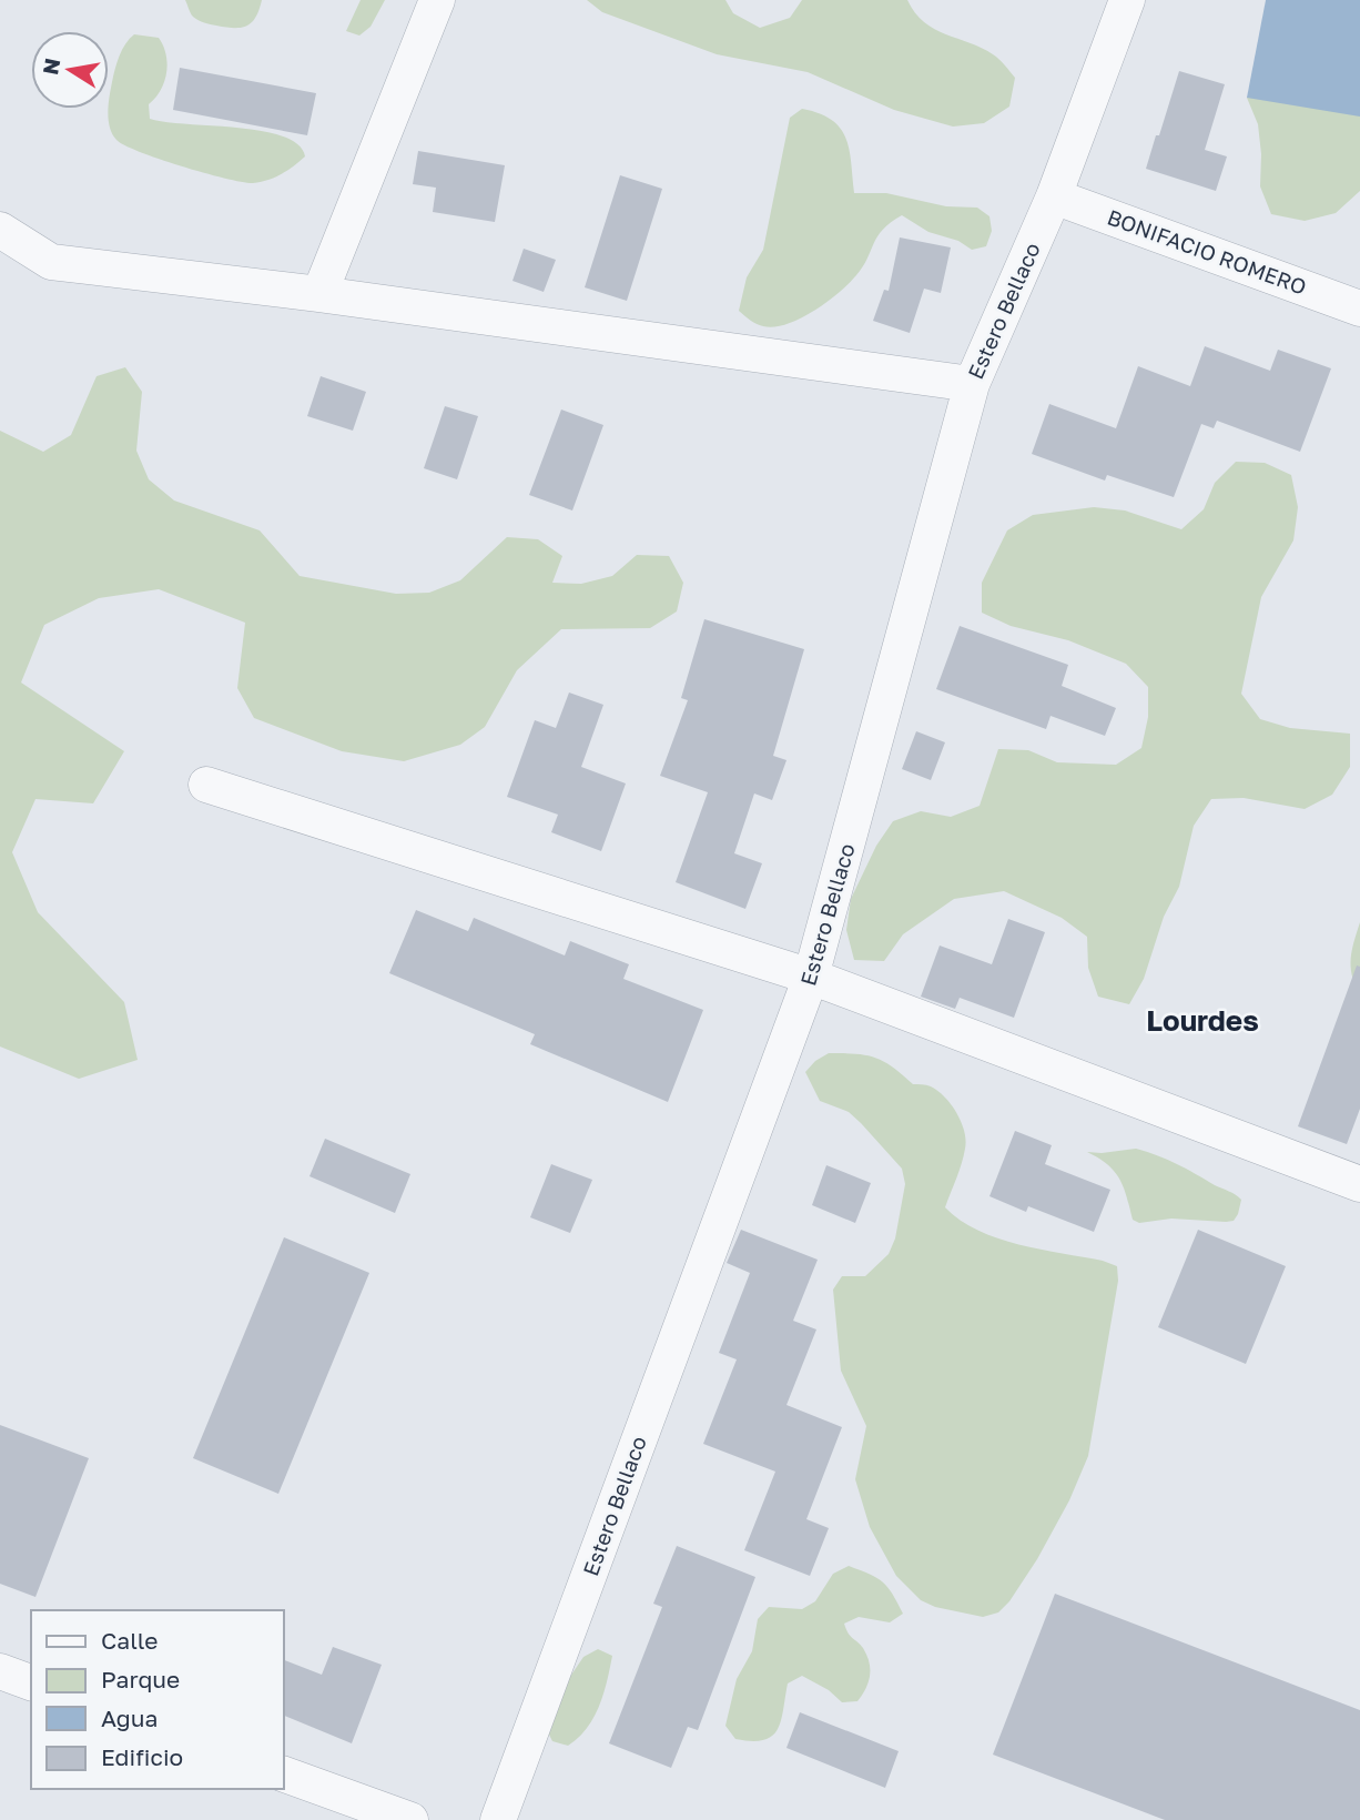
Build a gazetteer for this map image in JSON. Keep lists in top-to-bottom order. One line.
{"streets":{"street":["BONIFACIO ROMERO","Estero Bellaco"]},"crossings":[["BONIFACIO ROMERO","Estero Bellaco"]],"districts":["Lourdes"],"legend":["Calle","Parque","Agua","Edificio"],"north":"left"}
